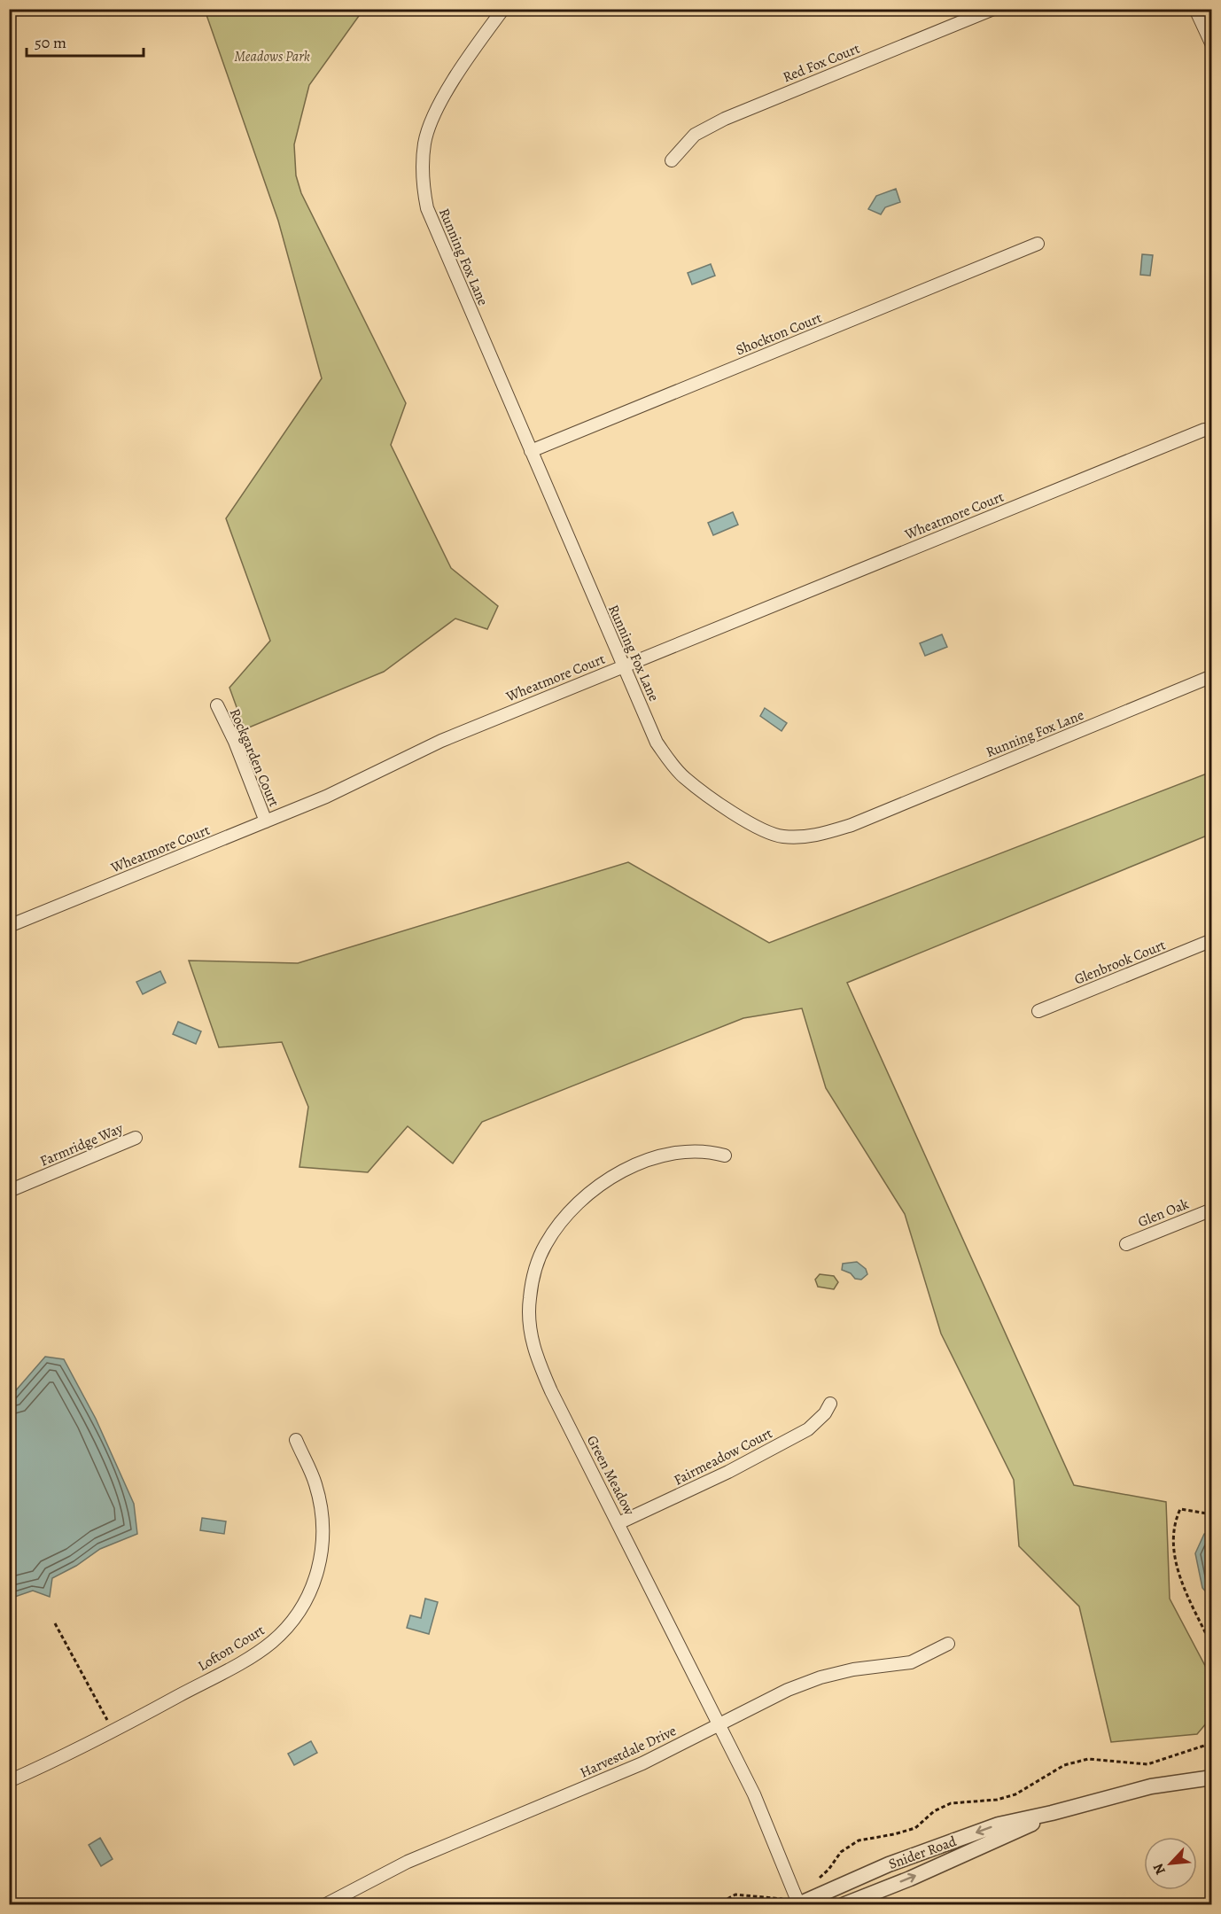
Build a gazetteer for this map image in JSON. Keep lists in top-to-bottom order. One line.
{"streets":{"street":["Red Fox Court","Running Fox Lane","Shockton Court","Wheatmore Court","Rockgarden Court","Glenbrook Court","Farmridge Way","Glen Oak","Fairmeadow Court","Green Meadow","Lofton Court","Harvestdale Drive","Snider Road"]},"crossings":[["Running Fox Lane","Shockton Court"],["Running Fox Lane","Wheatmore Court"],["Wheatmore Court","Rockgarden Court"],["Fairmeadow Court","Green Meadow"],["Green Meadow","Harvestdale Drive"],["Green Meadow","Snider Road"]],"parks":["Meadows Park"],"scale_bar":"50 m","north":"bottom left"}
